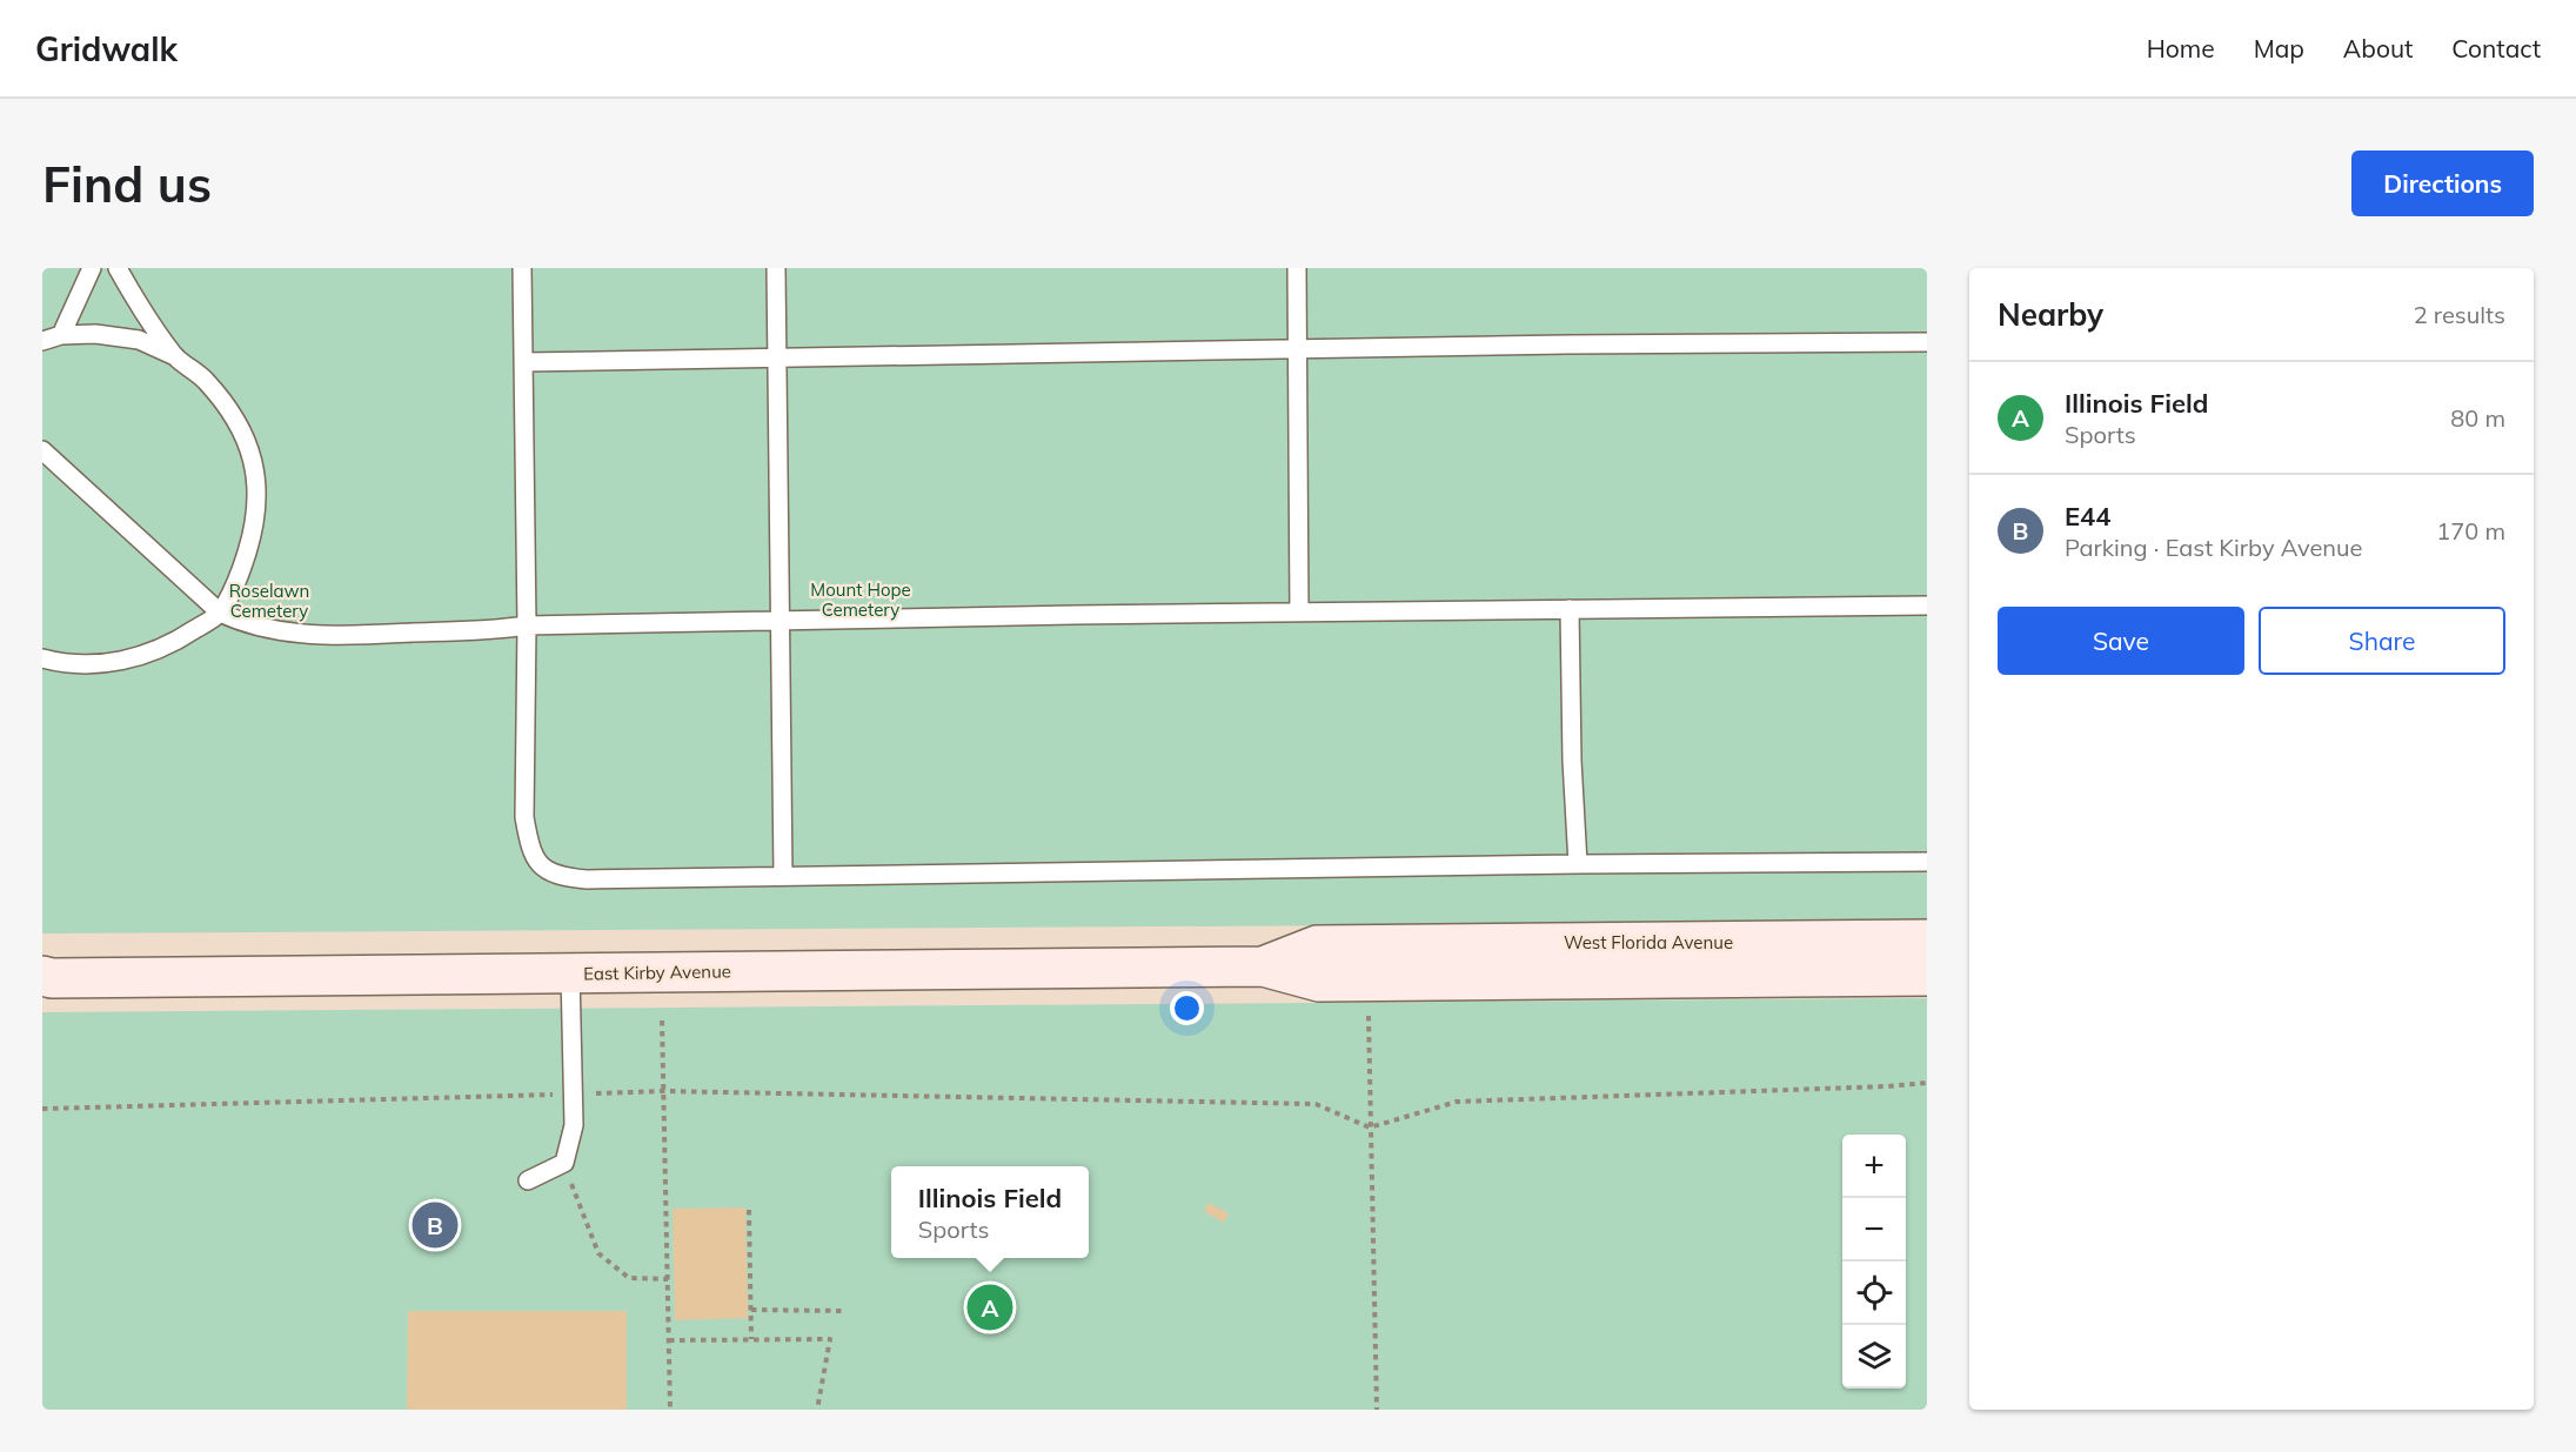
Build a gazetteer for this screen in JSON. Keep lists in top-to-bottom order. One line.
{"streets":{"main road":["West Florida Avenue","East Kirby Avenue"]},"crossings":[["West Florida Avenue","East Kirby Avenue"]],"parks":["Mount Hope Cemetery","Roselawn Cemetery"],"page":{"header":"Gridwalk","nav":["Home","Map","About","Contact"],"buttons":["Directions",["Save","Share"]],"title":"Find us","heading":["Nearby","2 results"],"list":[{"mark":"A","name":"Illinois Field","note":"Sports","value":"80 m"},{"mark":"B","name":"E44","note":"Parking · East Kirby Avenue","value":"170 m"}],"map_buttons":["+","−"],"popup":["Illinois Field","Sports"],"pins":["B","A"]}}
